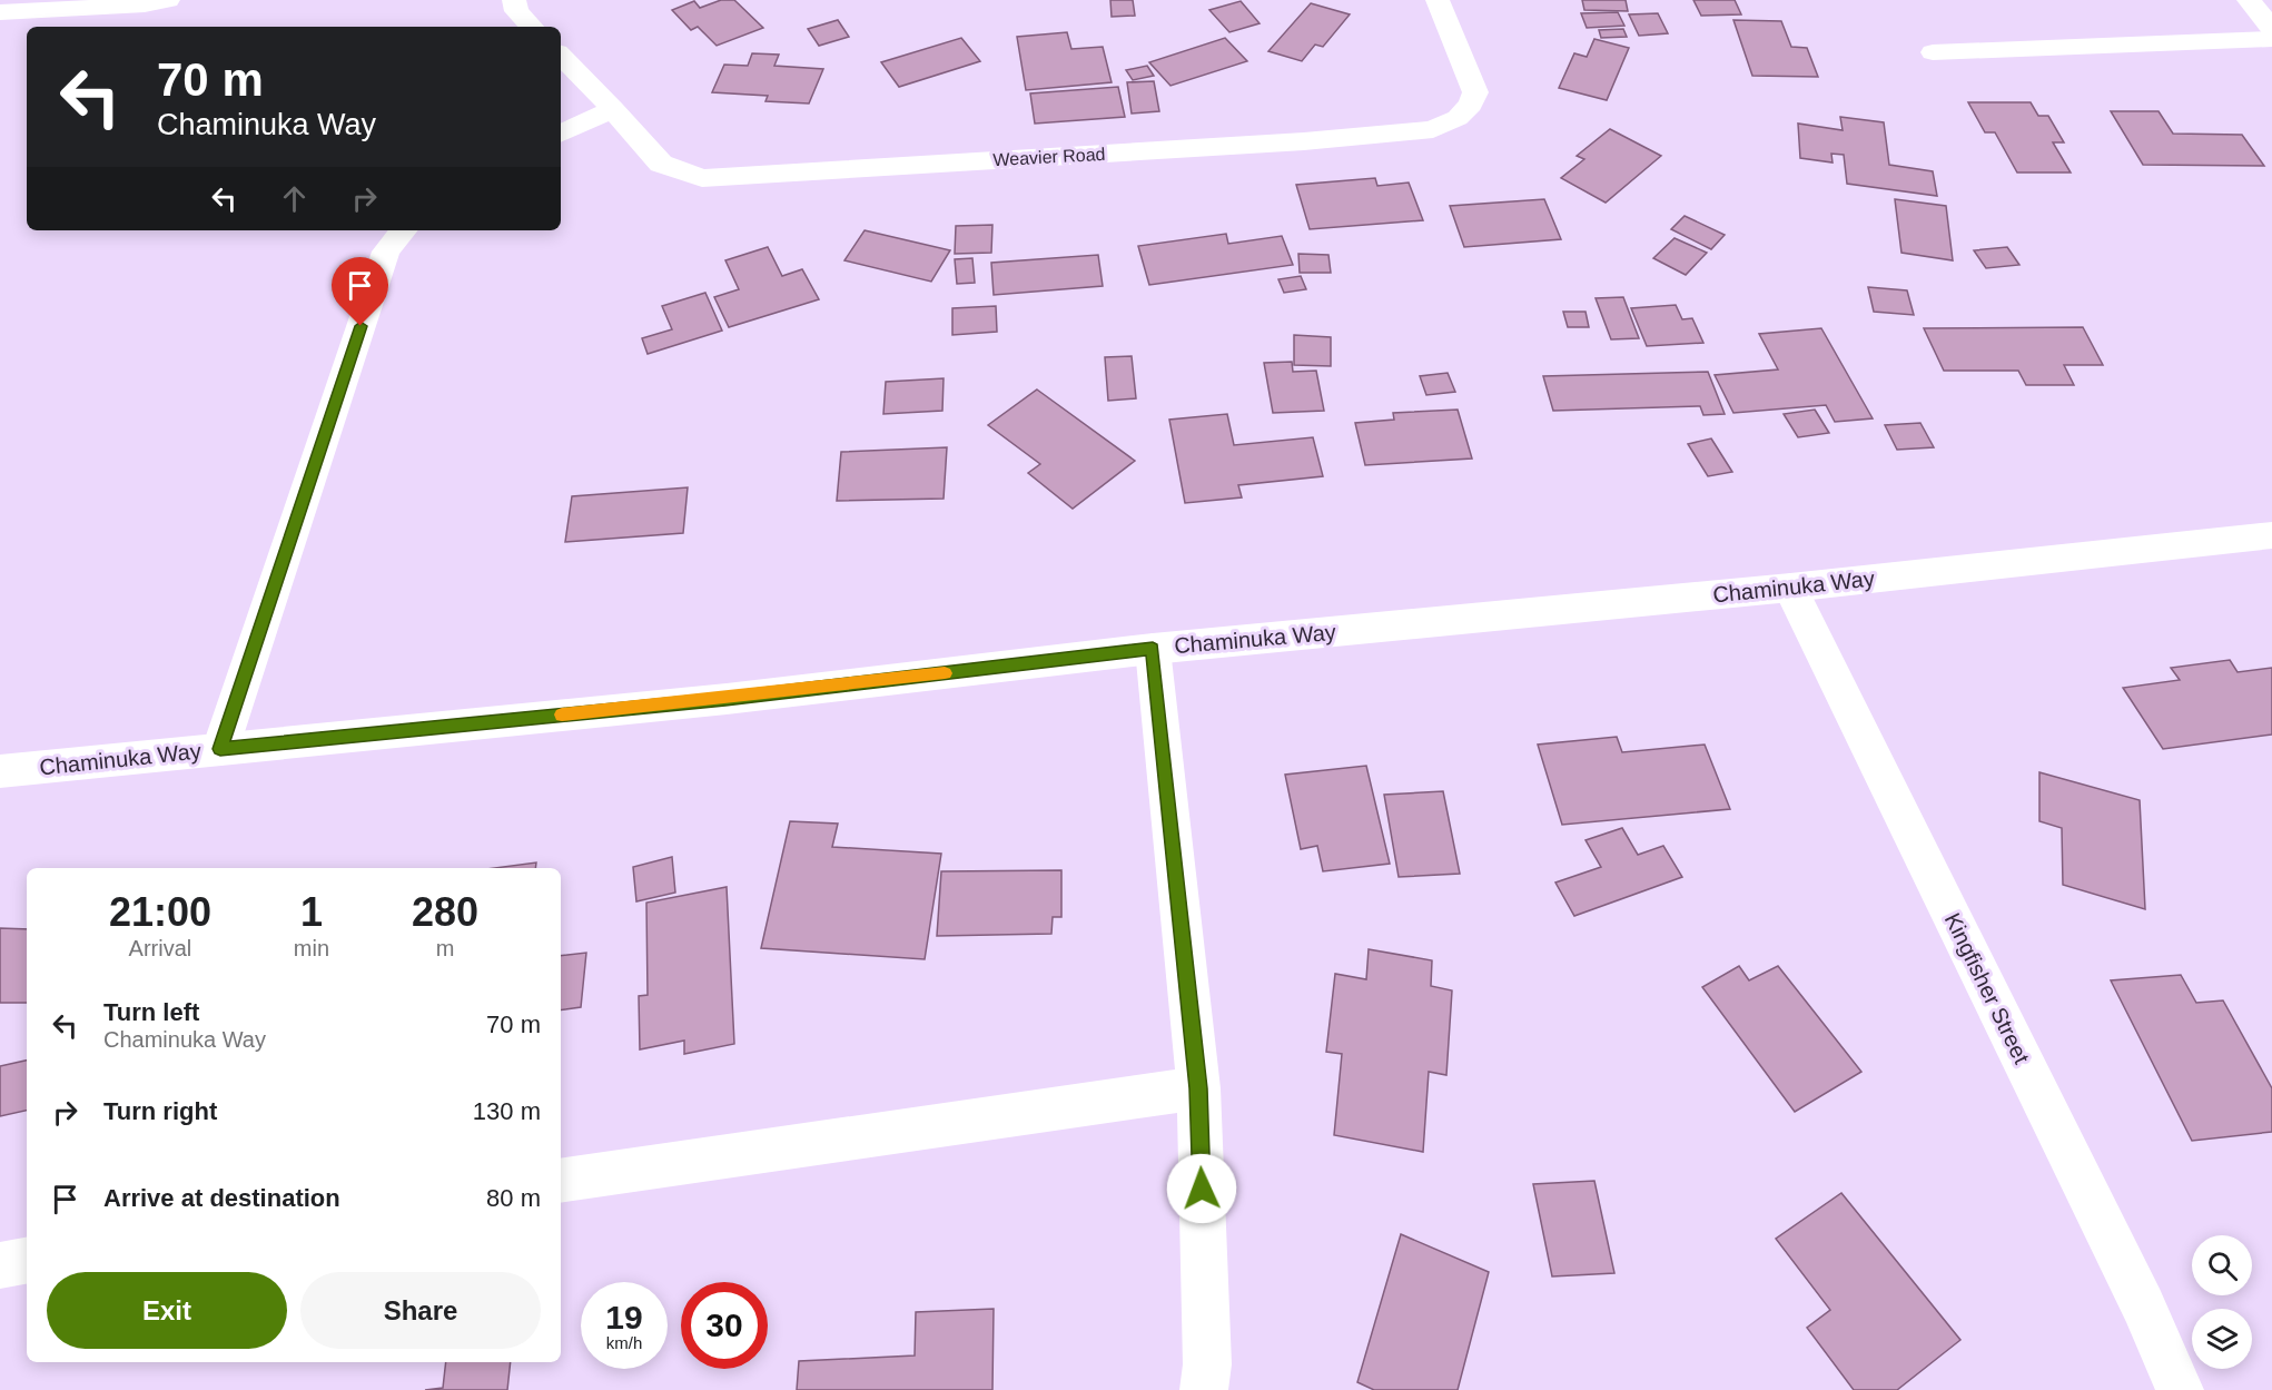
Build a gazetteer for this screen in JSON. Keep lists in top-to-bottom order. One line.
{"streets":{"street":["Weavier Road","Chaminuka Way","Kingfisher Street"]},"crossings":[["Chaminuka Way","Kingfisher Street"]],"page":{"turn":["70 m","Chaminuka Way"],"eta":["21:00","Arrival","1","min","280","m"],"list":[{"name":"Turn left","note":"Chaminuka Way","value":"70 m"},{"name":"Turn right","value":"130 m"},{"name":"Arrive at destination","value":"80 m"}],"buttons":["Exit","Share"],"speed":"19 km/h","limit":"30"}}
